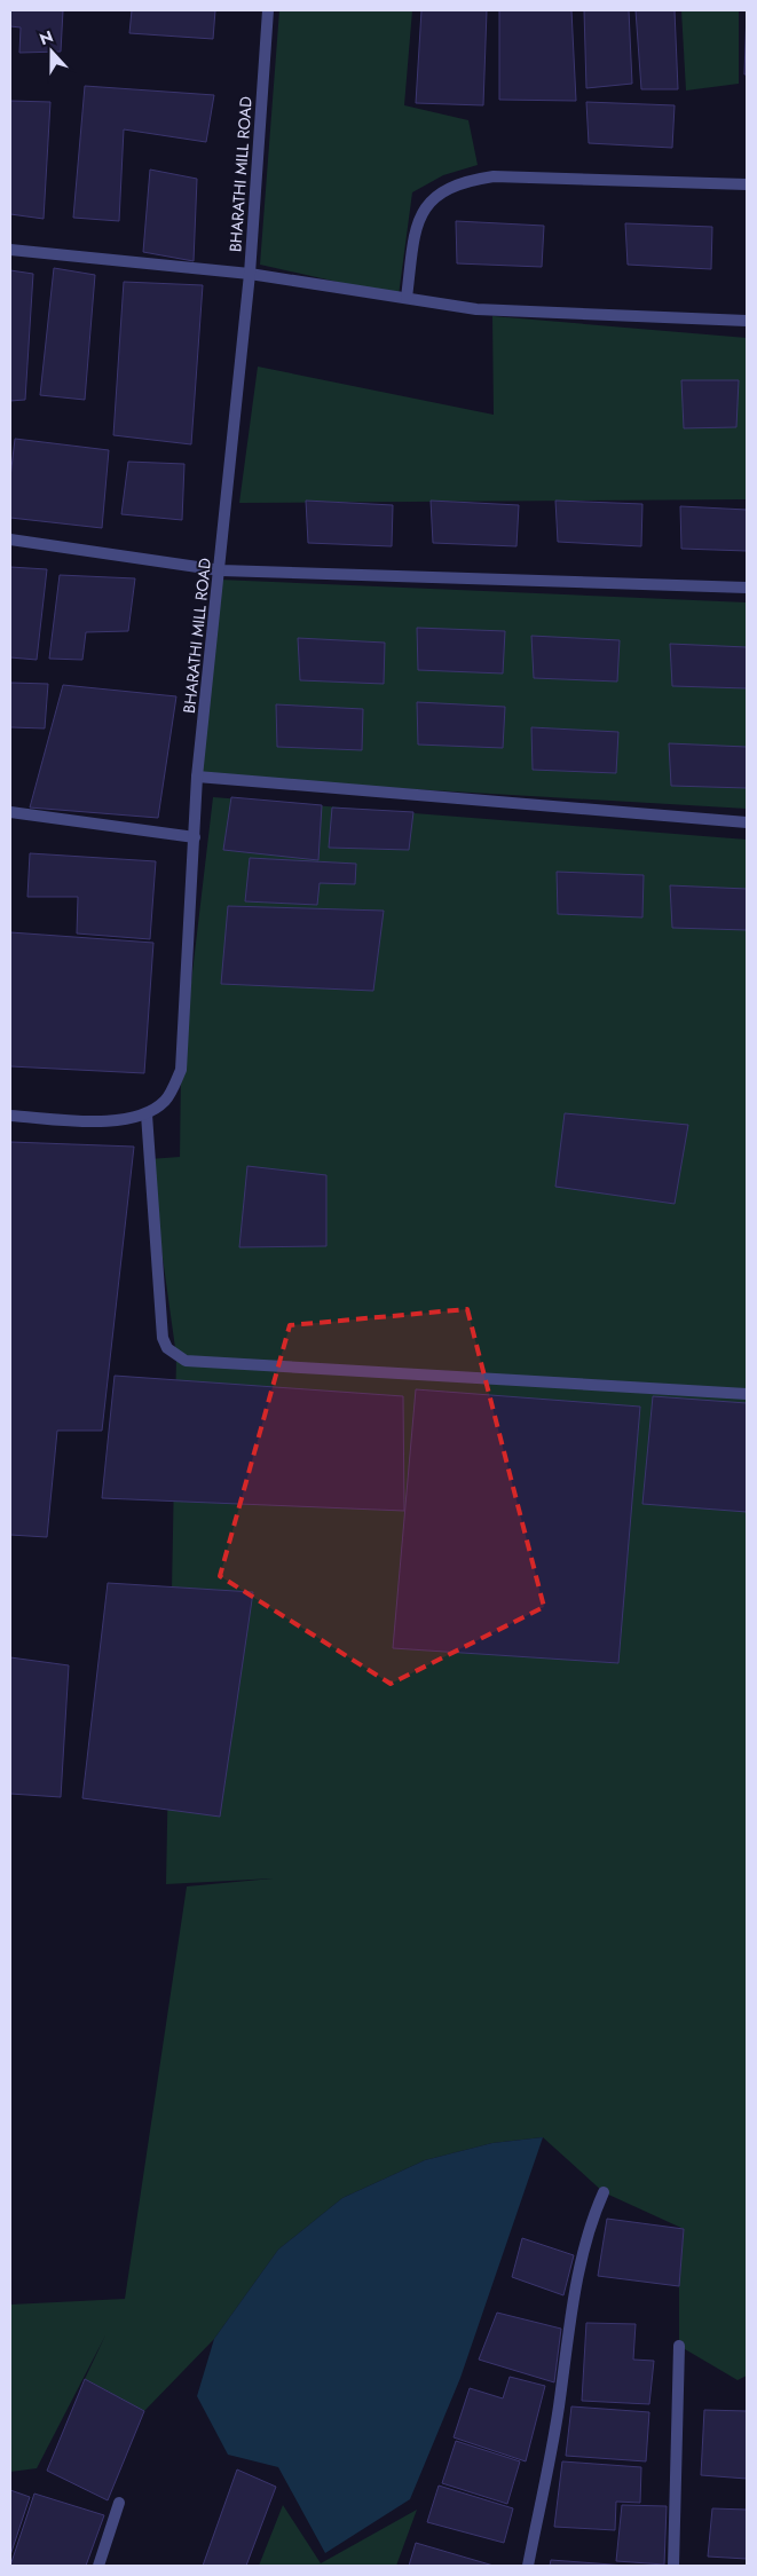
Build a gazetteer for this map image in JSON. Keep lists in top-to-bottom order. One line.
{"streets":{"street":["BHARATHI MILL ROAD"]},"north":"top"}
